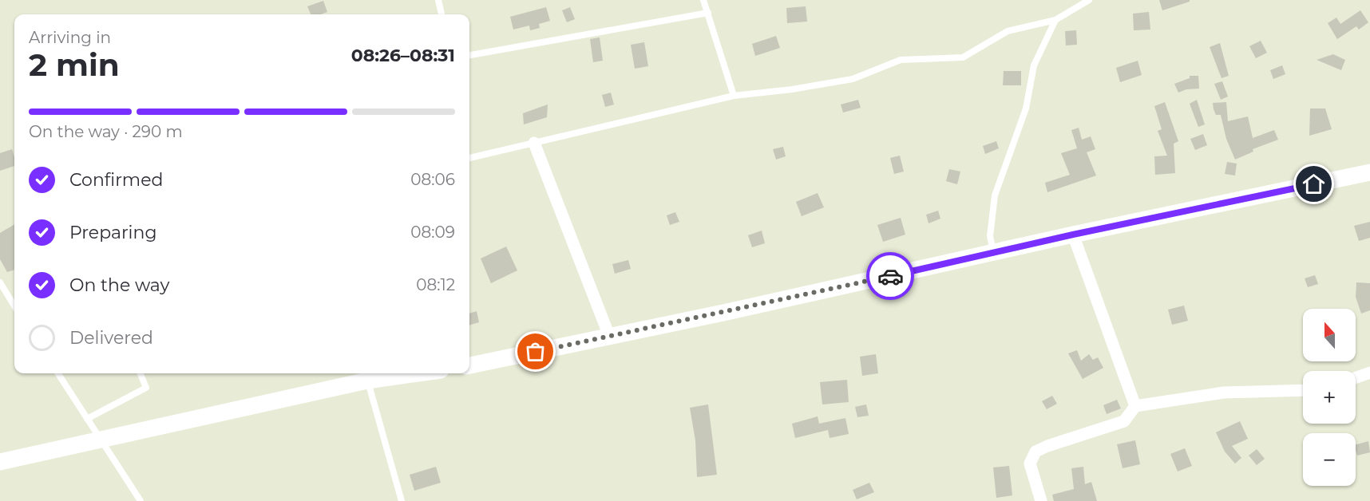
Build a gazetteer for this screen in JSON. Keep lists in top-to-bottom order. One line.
{"north":"top","page":{"heading":["2 min","Arriving in","08:26–08:31"],"bar":"On the way · 290 m","list":[["Confirmed","08:06"],["Preparing","08:09"],["On the way","08:12"],"Delivered"],"map_buttons":["+","−"]}}
